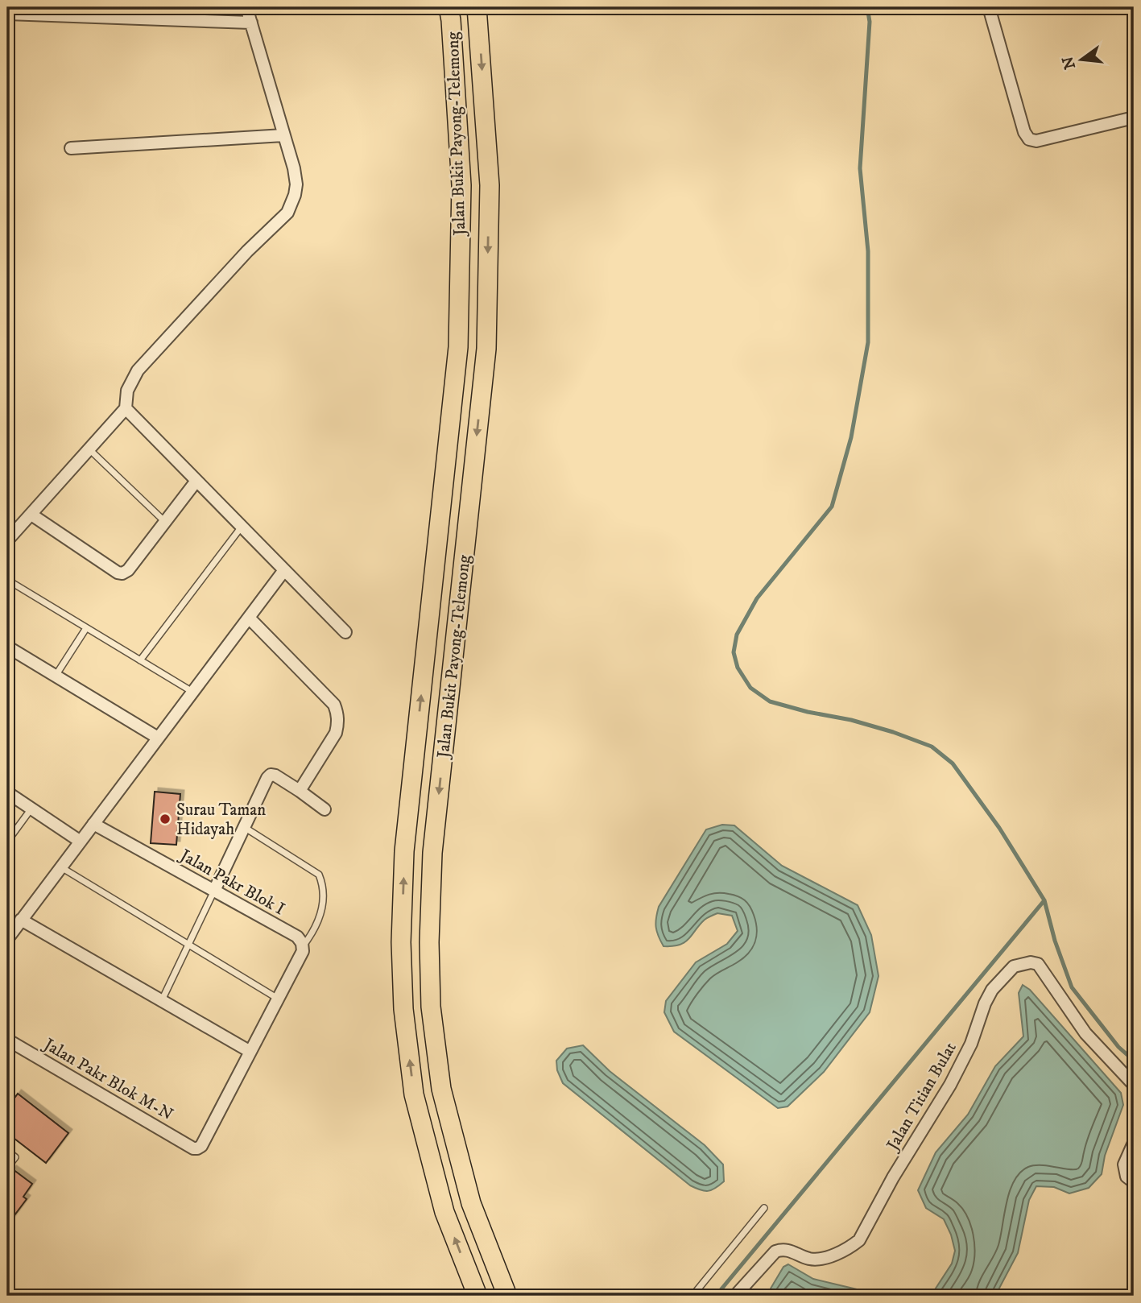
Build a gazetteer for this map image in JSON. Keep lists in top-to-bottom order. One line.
{"streets":{"highway":["Jalan Bukit Payong-Telemong"],"street":["Jalan Pakr Blok I","Jalan Pakr Blok M-N","Jalan Titian Bulat"]},"places":["Surau Taman Hidayah"],"north":"left"}
